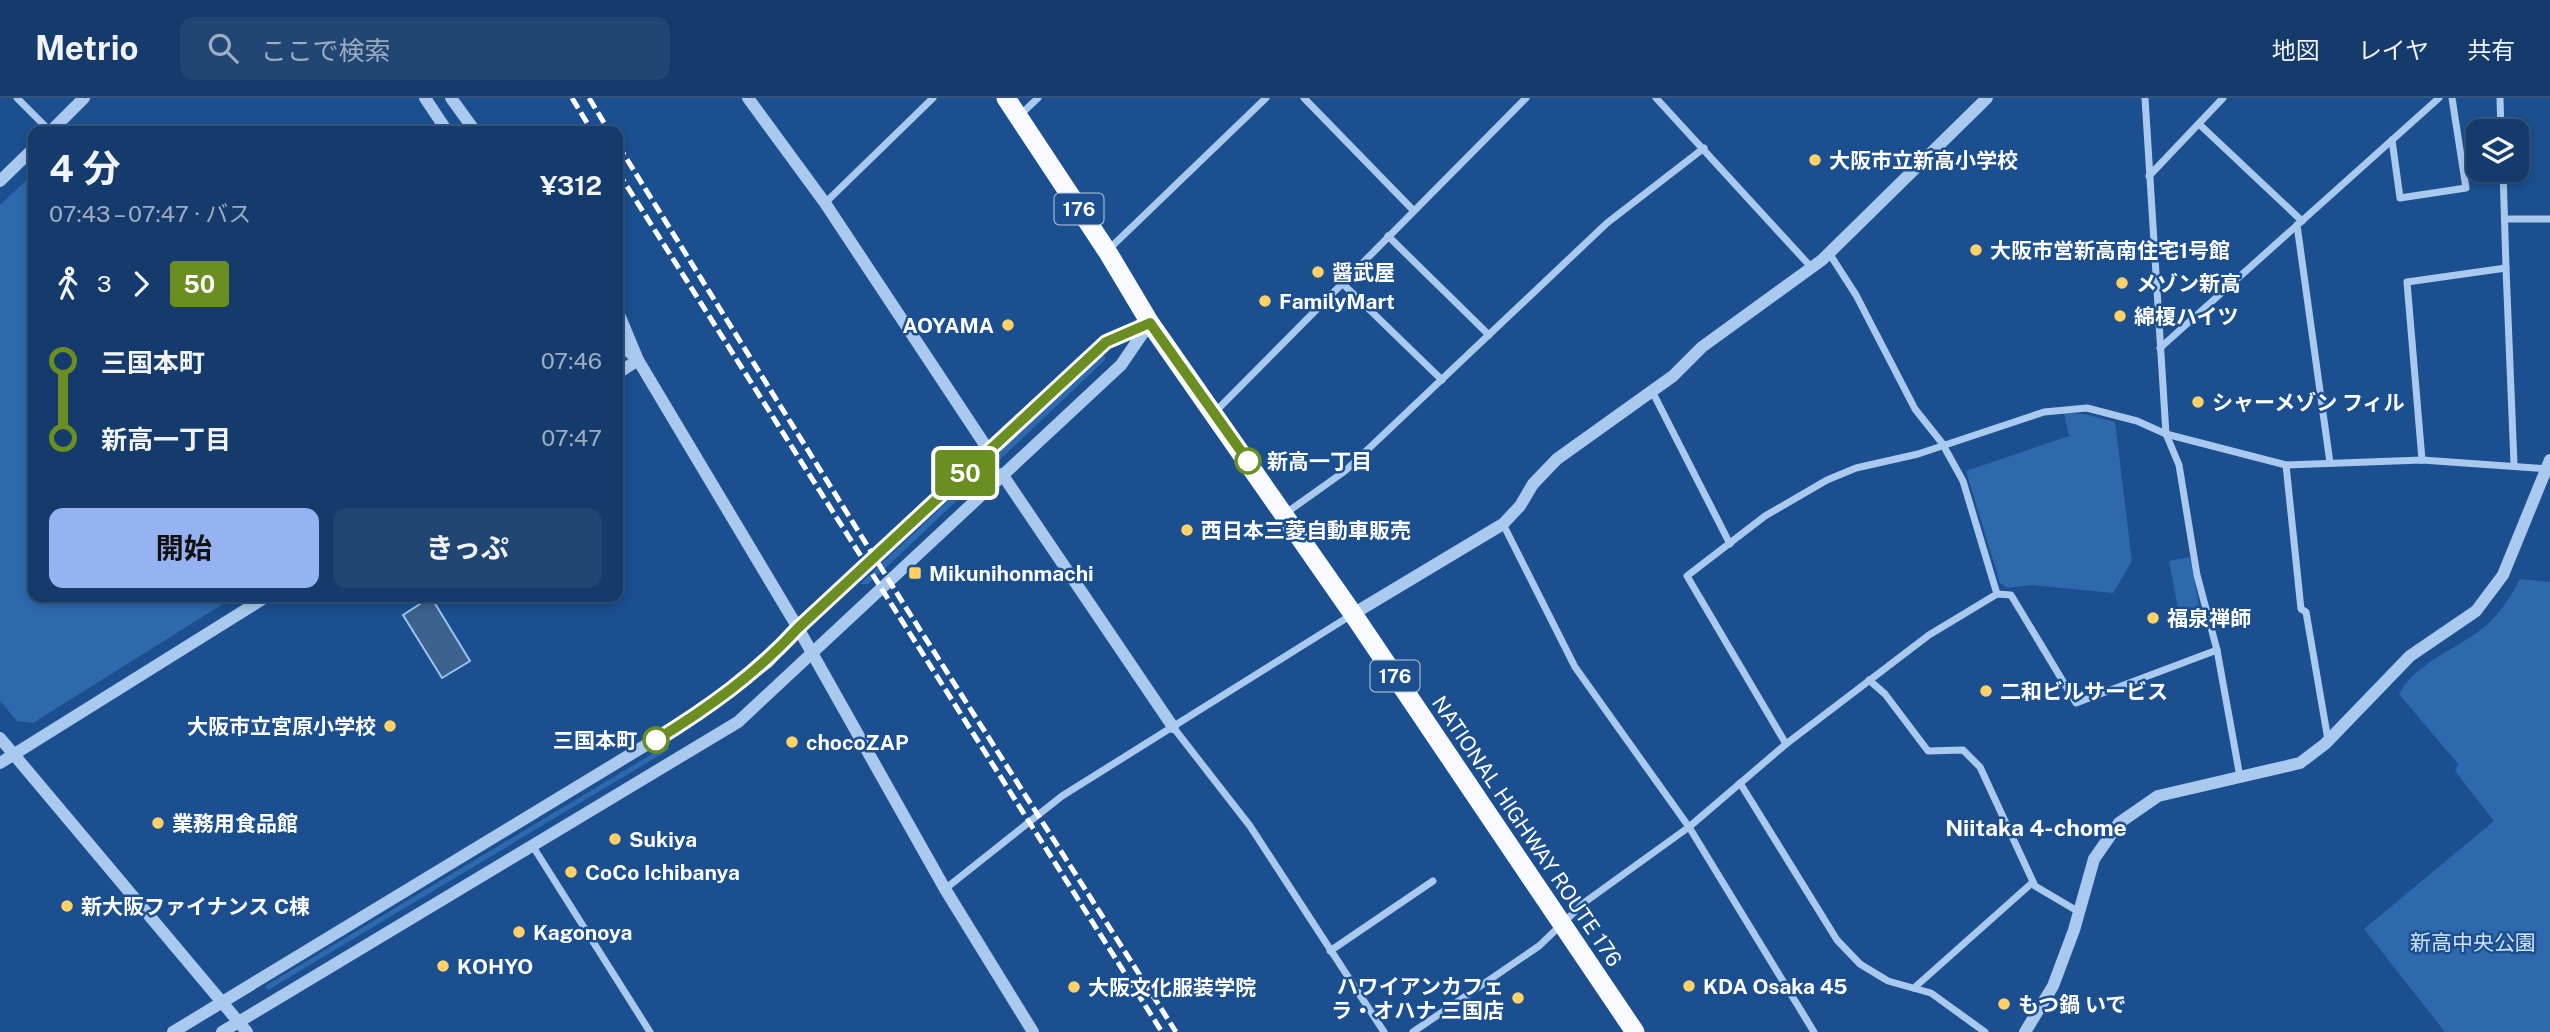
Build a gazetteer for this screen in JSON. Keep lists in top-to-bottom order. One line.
{"streets":{"highway":["176","NATIONAL HIGHWAY ROUTE 176"]},"districts":["Niitaka 4-chome"],"parks":["新高中央公園"],"places":{"other":["大阪市立新高小学校","大阪市営新高南住宅1号館","醤武屋","メゾン新高","FamilyMart","綿榎ハイツ","AOYAMA","シャーメゾン フィル","新高一丁目","西日本三菱自動車販売","福泉禅師","二和ビルサービス","大阪市立宮原小学校","三国本町","chocoZAP","業務用食品館","Sukiya","CoCo Ichibanya","新大阪ファイナンス C棟","Kagonoya","KOHYO","KDA Osaka 45","大阪文化服装学院","ハワイアンカフェ ラ・オハナ 三国店","もつ鍋 いで"],"transit":["Mikunihonmachi"]},"lines":["bus line 50"],"page":{"header":"Metrio","search":"ここで検索","nav":["地図","レイヤ","共有"],"on_map":"50","heading":["4 分","07:43 – 07:47 · バス","¥312"],"legs":["3","50"],"list":[{"name":"三国本町","value":"07:46"},{"name":"新高一丁目","value":"07:47"}],"buttons":["開始","きっぷ"]}}
